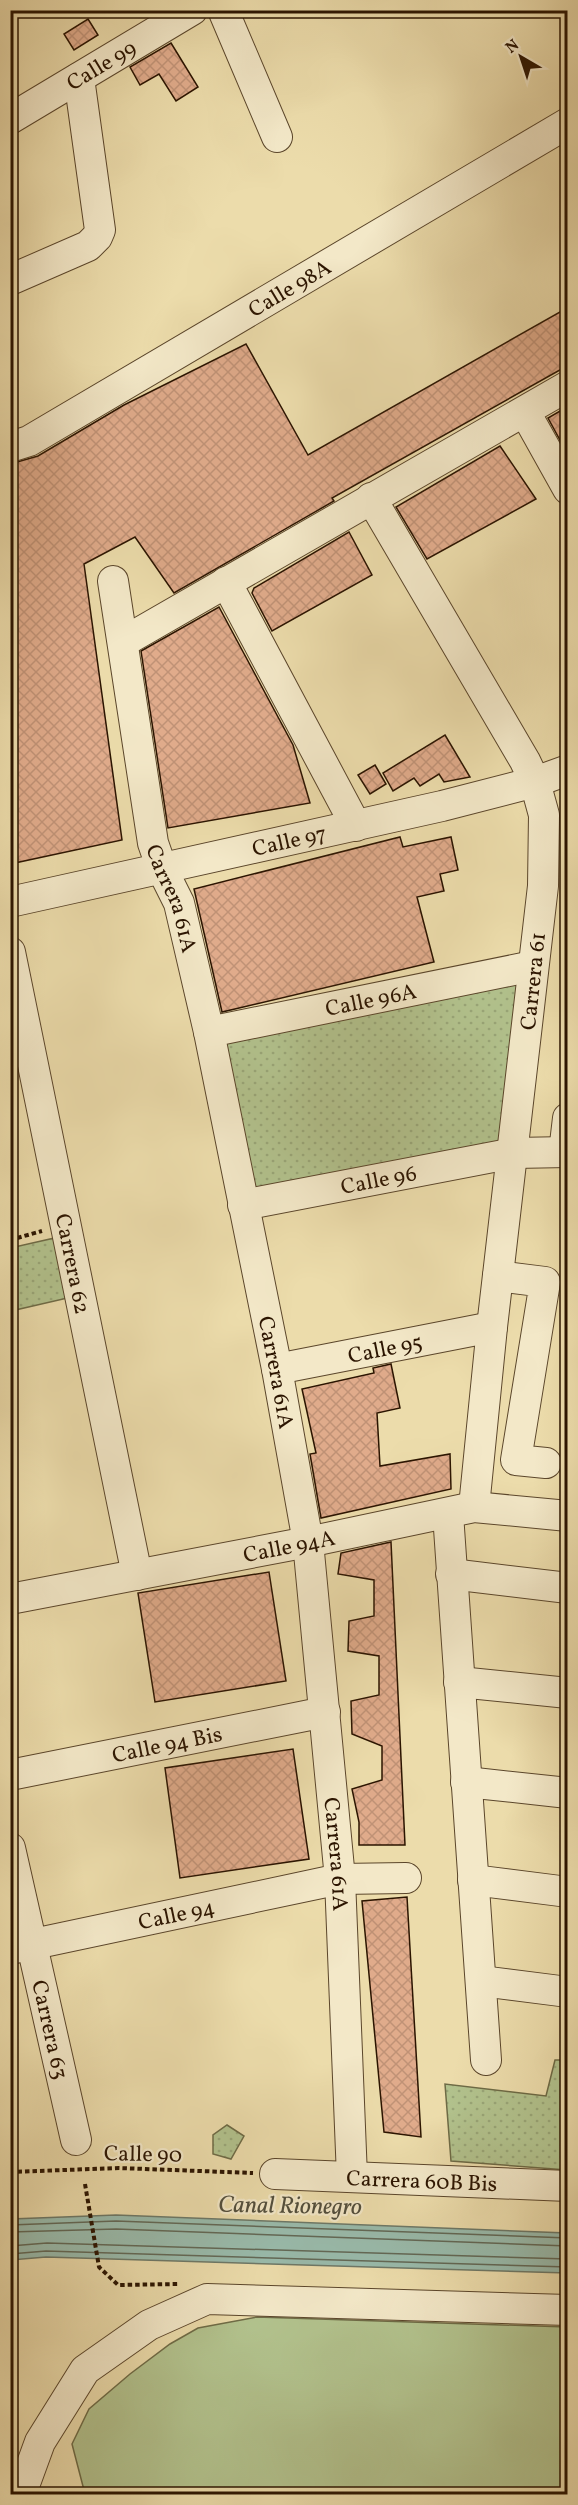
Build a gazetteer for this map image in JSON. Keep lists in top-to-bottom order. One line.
{"streets":{"street":["Calle 99","Calle 98A","Calle 97","Carrera 61A","Carrera 61","Calle 96A","Calle 96","Carrera 62","Calle 95","Calle 94A","Calle 94 Bis","Calle 94","Carrera 63","Carrera 60B Bis"],"path":["Calle 90"]},"crossings":[["Calle 97","Carrera 61A"],["Calle 97","Carrera 61"],["Carrera 61A","Calle 96A"],["Carrera 61A","Calle 96"],["Carrera 61A","Calle 95"],["Carrera 61A","Calle 94A"],["Carrera 61A","Calle 94 Bis"],["Carrera 61A","Calle 94"],["Carrera 61A","Carrera 60B Bis"],["Carrera 61","Calle 96A"],["Carrera 61","Calle 96"],["Carrera 61","Calle 95"],["Carrera 61","Calle 94A"],["Carrera 62","Calle 94A"],["Calle 94","Carrera 63"],["Carrera 63","Calle 90"],["Calle 90","Carrera 60B Bis"]],"water":["Canal Rionegro"],"north":"top left"}
